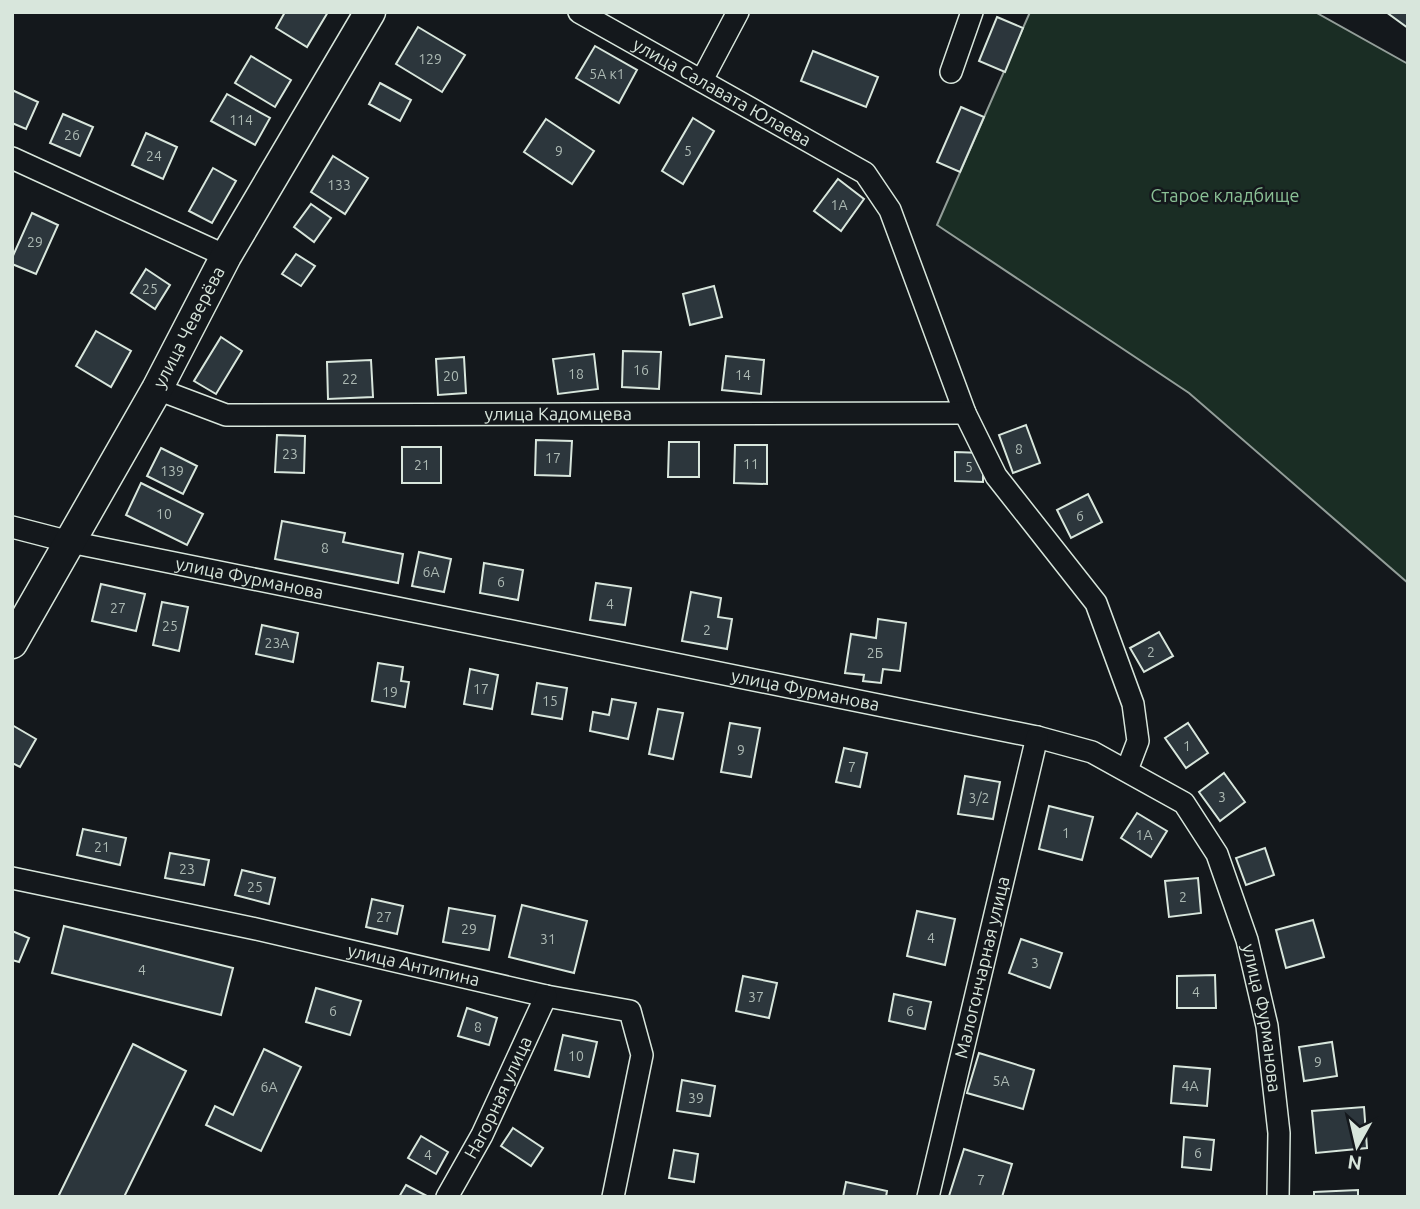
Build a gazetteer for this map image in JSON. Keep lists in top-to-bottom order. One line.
{"streets":{"street":["улица Салавата Юлаева","улица Чеверёва","улица Кадомцева","улица Фурманова","улица Антипина","Малогончарная улица","Нагорная улица"]},"crossings":[["улица Салавата Юлаева","улица Кадомцева"],["улица Чеверёва","улица Кадомцева"],["улица Чеверёва","улица Фурманова"],["улица Фурманова","Малогончарная улица"],["улица Антипина","Нагорная улица"]],"parks":["Старое кладбище"],"house_numbers":["129","5А к1","114","26","9","5","24","133","1А","29","25","16","18","14","20","22","8","23","17","11","21","5","139","10","6","8","6А","6","4","27","25","2","23А","2","2Б","17","19","15","1","9","7","3","3/2","1","1А","21","23","25","2","27","29","4","31","3","4","4","37","6","6","8","10","9","5А","4А","6А","39","6","4","7"],"north":"bottom"}
